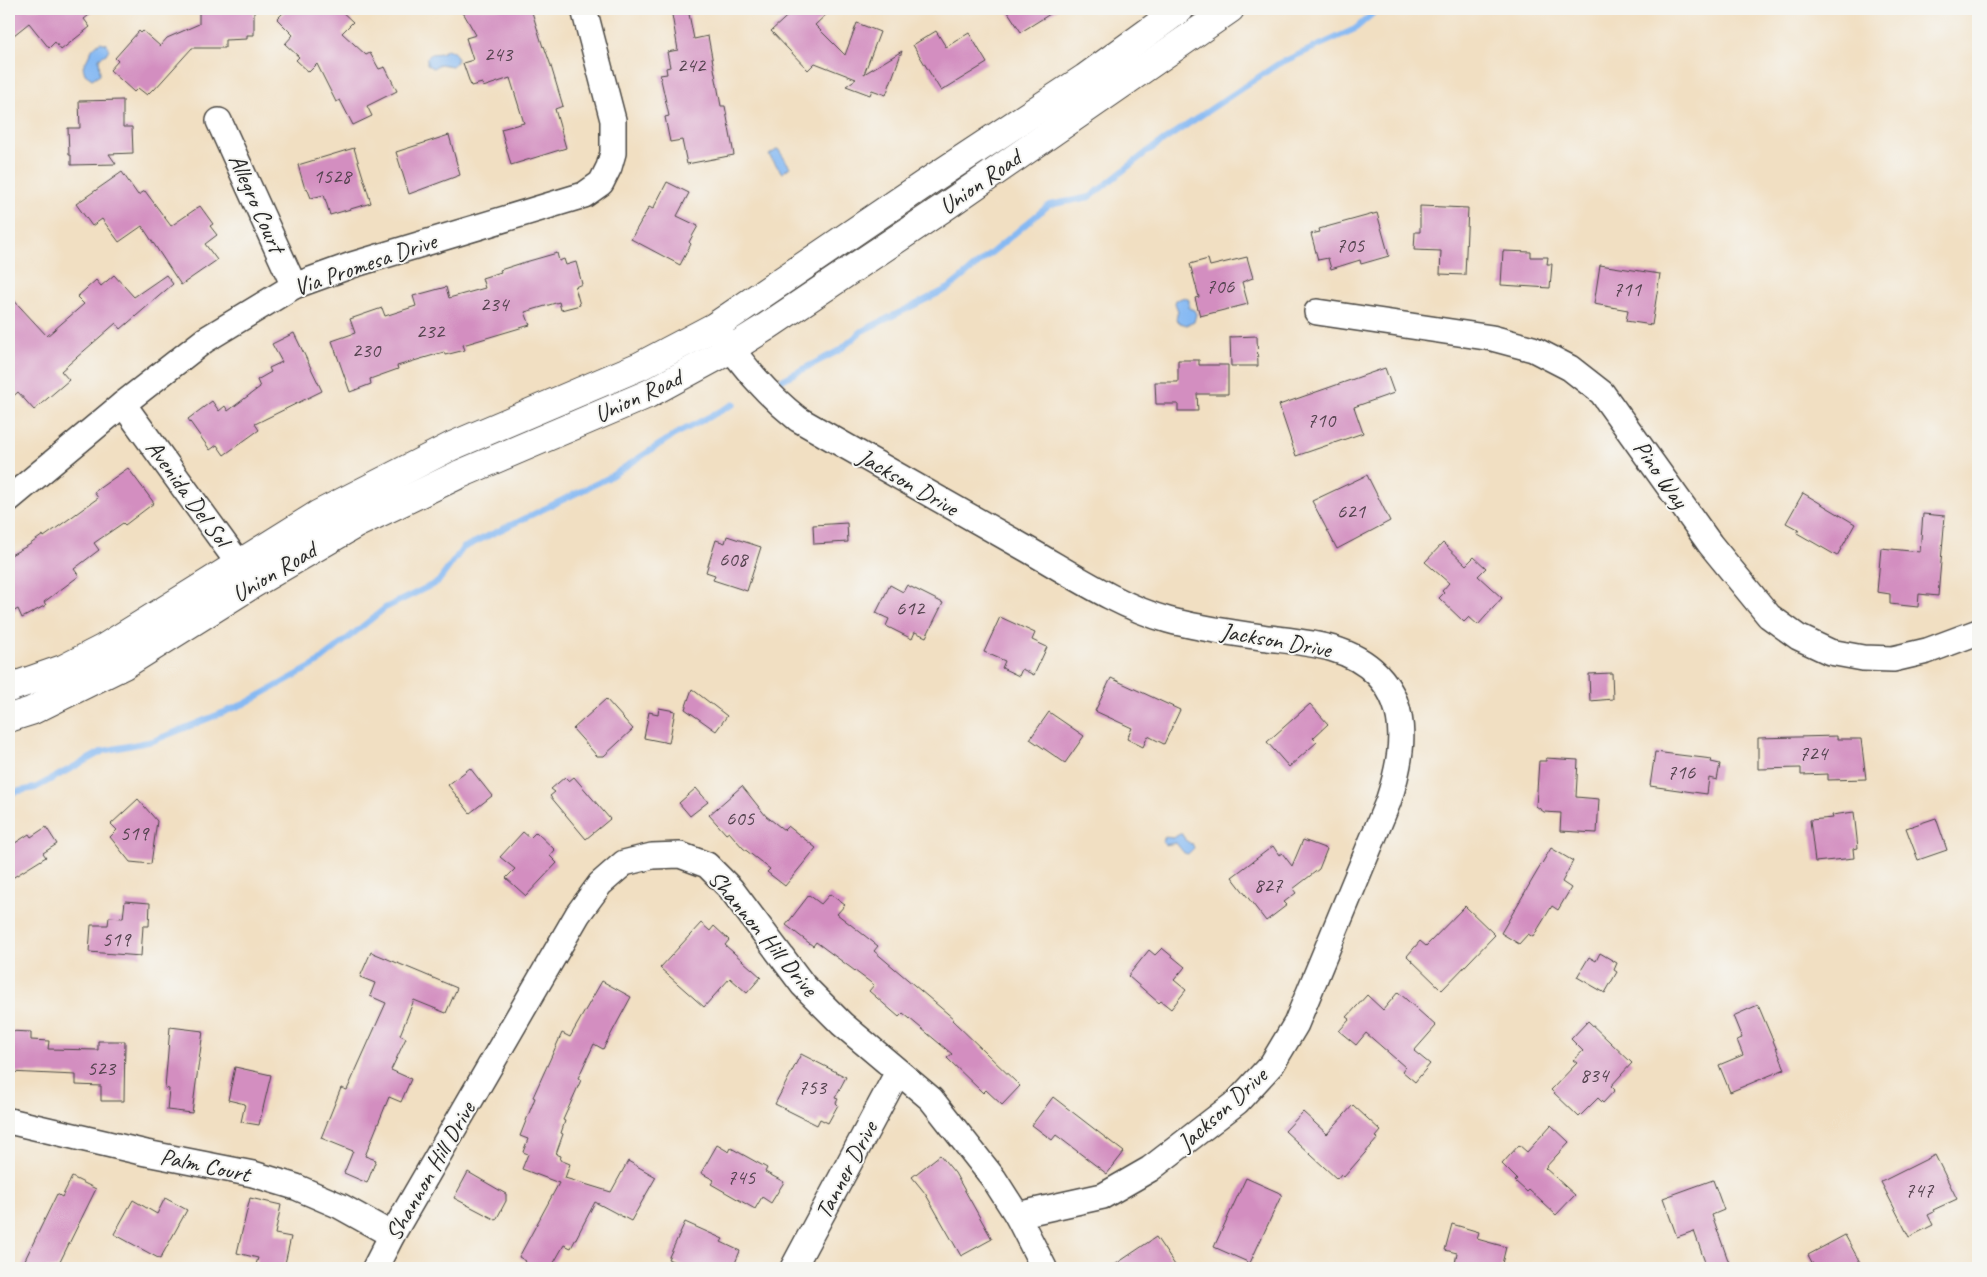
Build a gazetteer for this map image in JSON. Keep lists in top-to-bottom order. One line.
{"streets":{"main road":["Union Road"],"street":["Allegro Court","Via Promesa Drive","Pino Way","Jackson Drive","Avenida Del Sol","Shannon Hill Drive","Palm Court","Tanner Drive"]},"crossings":[["Union Road","Jackson Drive"],["Union Road","Avenida Del Sol"],["Allegro Court","Via Promesa Drive"],["Via Promesa Drive","Avenida Del Sol"],["Jackson Drive","Shannon Hill Drive"],["Shannon Hill Drive","Palm Court"],["Shannon Hill Drive","Tanner Drive"]],"house_numbers":["243","242","1528","705","706","711","234","232","230","710","621","608","612","724","716","605","519","827","519","523","834","753","745","747"]}
